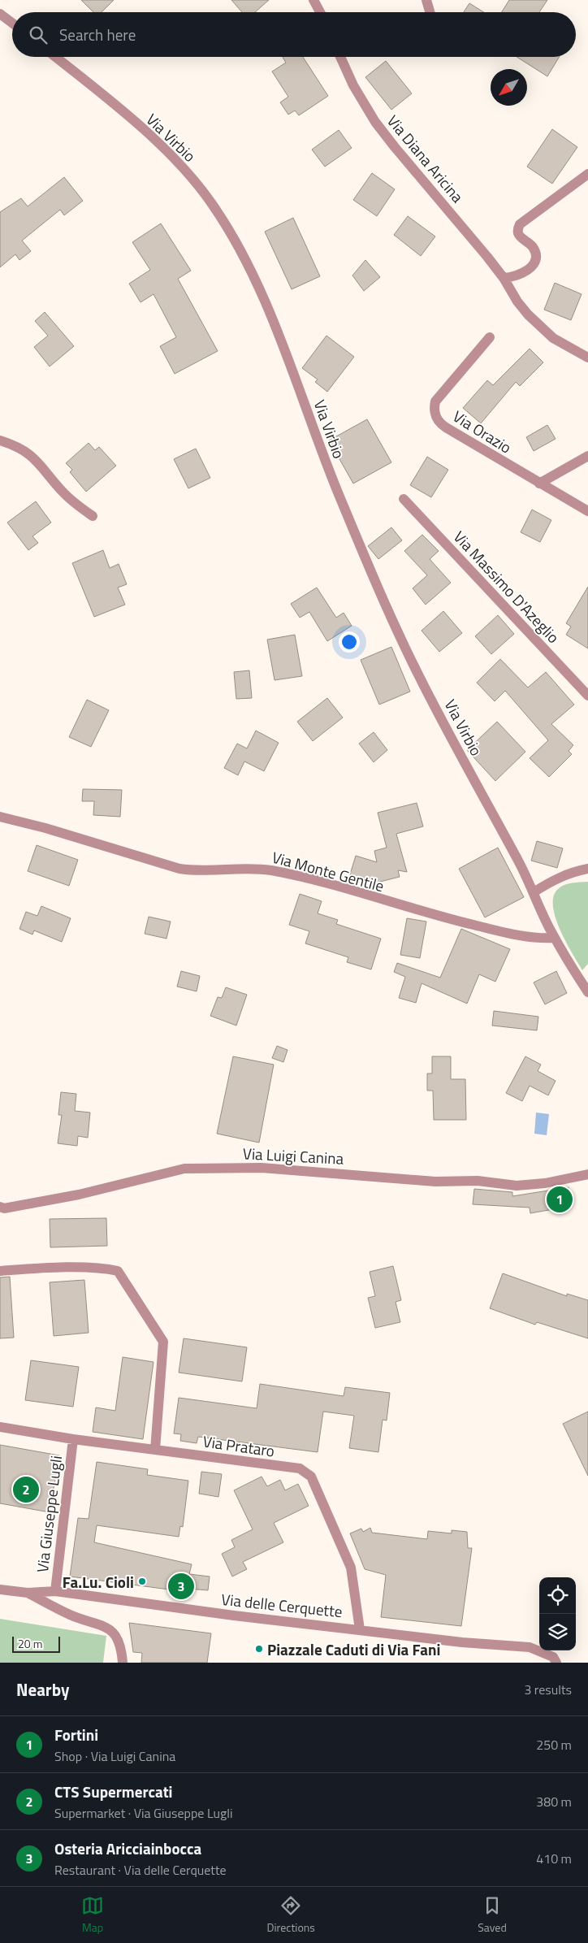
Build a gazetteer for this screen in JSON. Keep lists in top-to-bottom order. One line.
{"streets":{"street":["Via Virbio","Via Diana Aricina","Via Orazio","Via Massimo D'Azeglio","Via Monte Gentile","Via Luigi Canina","Via Prataro","Via Giuseppe Lugli","Via delle Cerquette"]},"crossings":[["Via Virbio","Via Monte Gentile"],["Via Prataro","Via Giuseppe Lugli"],["Via Prataro","Via delle Cerquette"],["Via Giuseppe Lugli","Via delle Cerquette"]],"places":["Fa.Lu. Cioli","Piazzale Caduti di Via Fani"],"scale_bar":"20 m","north":"bottom left","page":{"search":"Search here","pins":["1","2","3"],"scale":"20 m","heading":["Nearby","3 results"],"list":[{"mark":"1","name":"Fortini","note":"Shop · Via Luigi Canina","value":"250 m"},{"mark":"2","name":"CTS Supermercati","note":"Supermarket · Via Giuseppe Lugli","value":"380 m"},{"mark":"3","name":"Osteria Aricciainbocca","note":"Restaurant · Via delle Cerquette","value":"410 m"}],"nav":["Map","Directions","Saved"]}}
